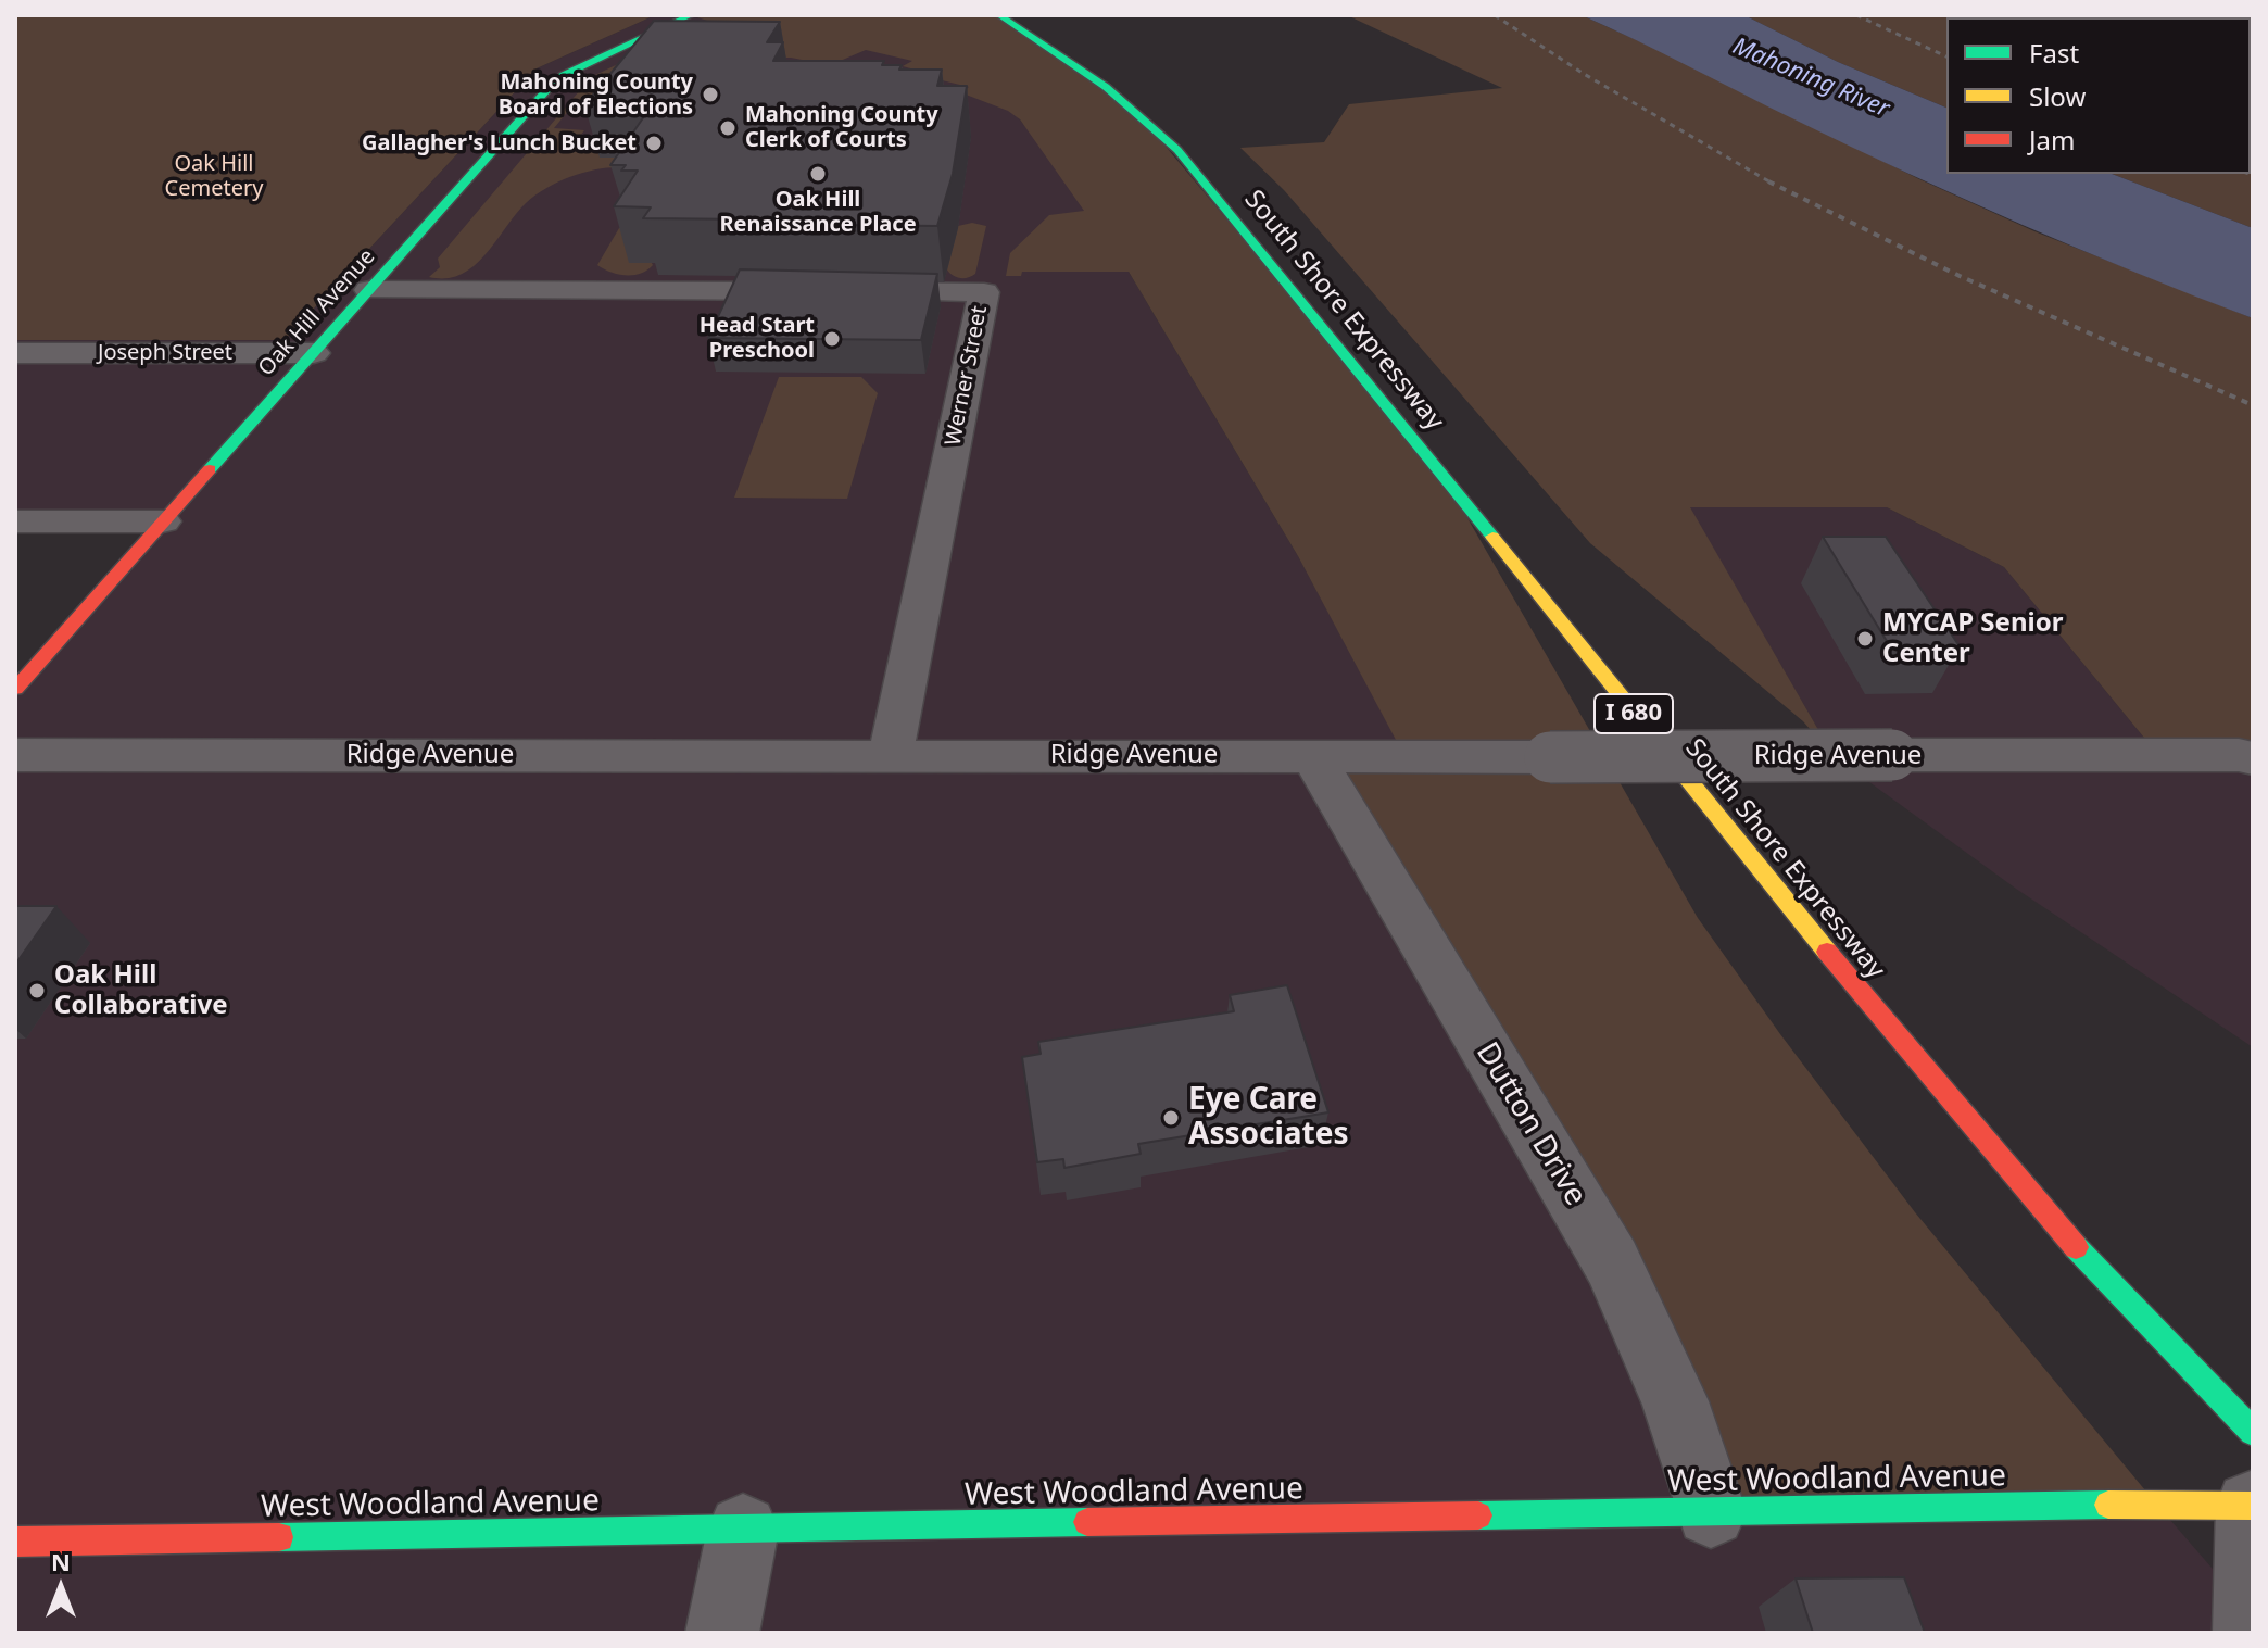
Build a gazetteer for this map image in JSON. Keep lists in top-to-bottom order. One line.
{"streets":{"main road":["South Shore Expressway","Oak Hill Avenue","I 680","West Woodland Avenue"],"street":["Joseph Street","Werner Street","Ridge Avenue","Dutton Drive"]},"crossings":[["Oak Hill Avenue","Joseph Street"],["Oak Hill Avenue","Werner Street"],["Werner Street","Ridge Avenue"],["Ridge Avenue","Dutton Drive"],["Dutton Drive","West Woodland Avenue"]],"water":["Mahoning River"],"parks":["Oak Hill Cemetery"],"places":["Mahoning County Board of Elections","Mahoning County Clerk of Courts","Gallagher's Lunch Bucket","Oak Hill Renaissance Place","Head Start Preschool","MYCAP Senior Center","Oak Hill Collaborative","Eye Care Associates"],"legend":["Fast","Slow","Jam"],"north":"top"}
